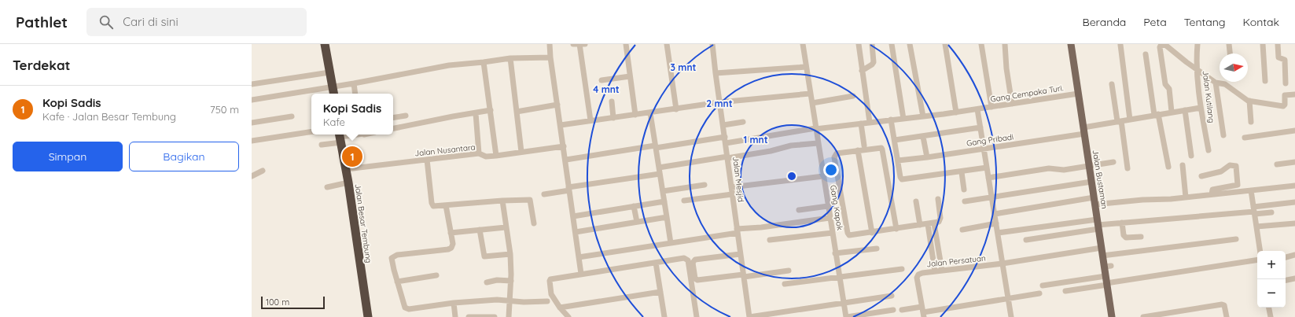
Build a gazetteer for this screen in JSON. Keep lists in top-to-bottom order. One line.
{"streets":{"highway":["Jalan Besar Tembung"],"main road":["Jalan Bustaman"],"street":["Gang Cempaka Turi.","Jalan Kutilang","Gang Pribadi","Jalan Nusantara","Jalan Mesjid","Gang Kapok","Jalan Persatuan"]},"crossings":[["Gang Cempaka Turi.","Jalan Mesjid"],["Gang Cempaka Turi.","Jalan Bustaman"],["Gang Cempaka Turi.","Gang Kapok"],["Jalan Kutilang","Gang Pribadi"],["Gang Pribadi","Jalan Bustaman"],["Jalan Nusantara","Jalan Besar Tembung"],["Jalan Bustaman","Jalan Persatuan"]],"scale_bar":"100 m","north":"right","page":{"header":"Pathlet","search":"Cari di sini","nav":["Beranda","Peta","Tentang","Kontak"],"heading":"Terdekat","list":[{"mark":"1","name":"Kopi Sadis","note":"Kafe · Jalan Besar Tembung","value":"750 m"}],"popup":["Kopi Sadis","Kafe"],"buttons":["Simpan","Bagikan"],"pins":"1","map_buttons":["+","−"],"scale":"100 m"},"rings":["3 mnt","4 mnt","2 mnt","1 mnt"]}
